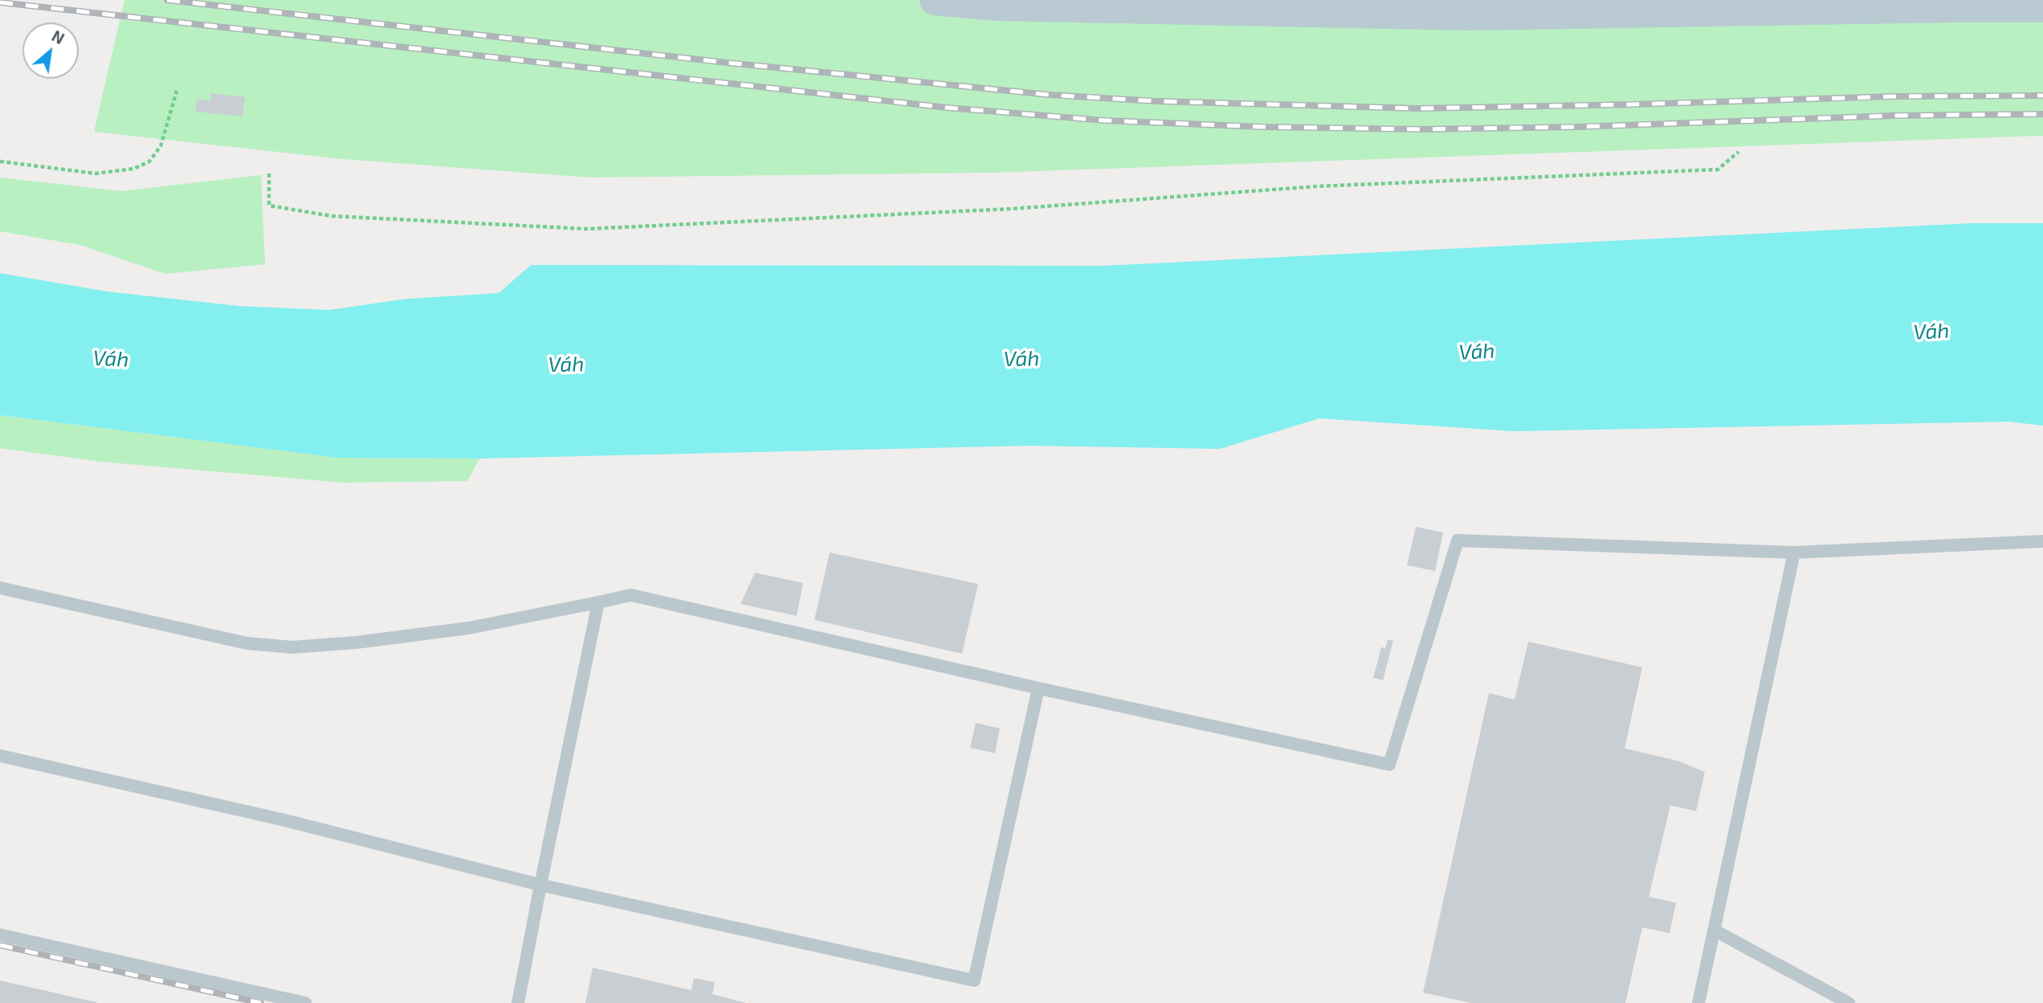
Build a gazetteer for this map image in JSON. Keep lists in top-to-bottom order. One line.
{"water":["Váh"],"north":"top right"}
